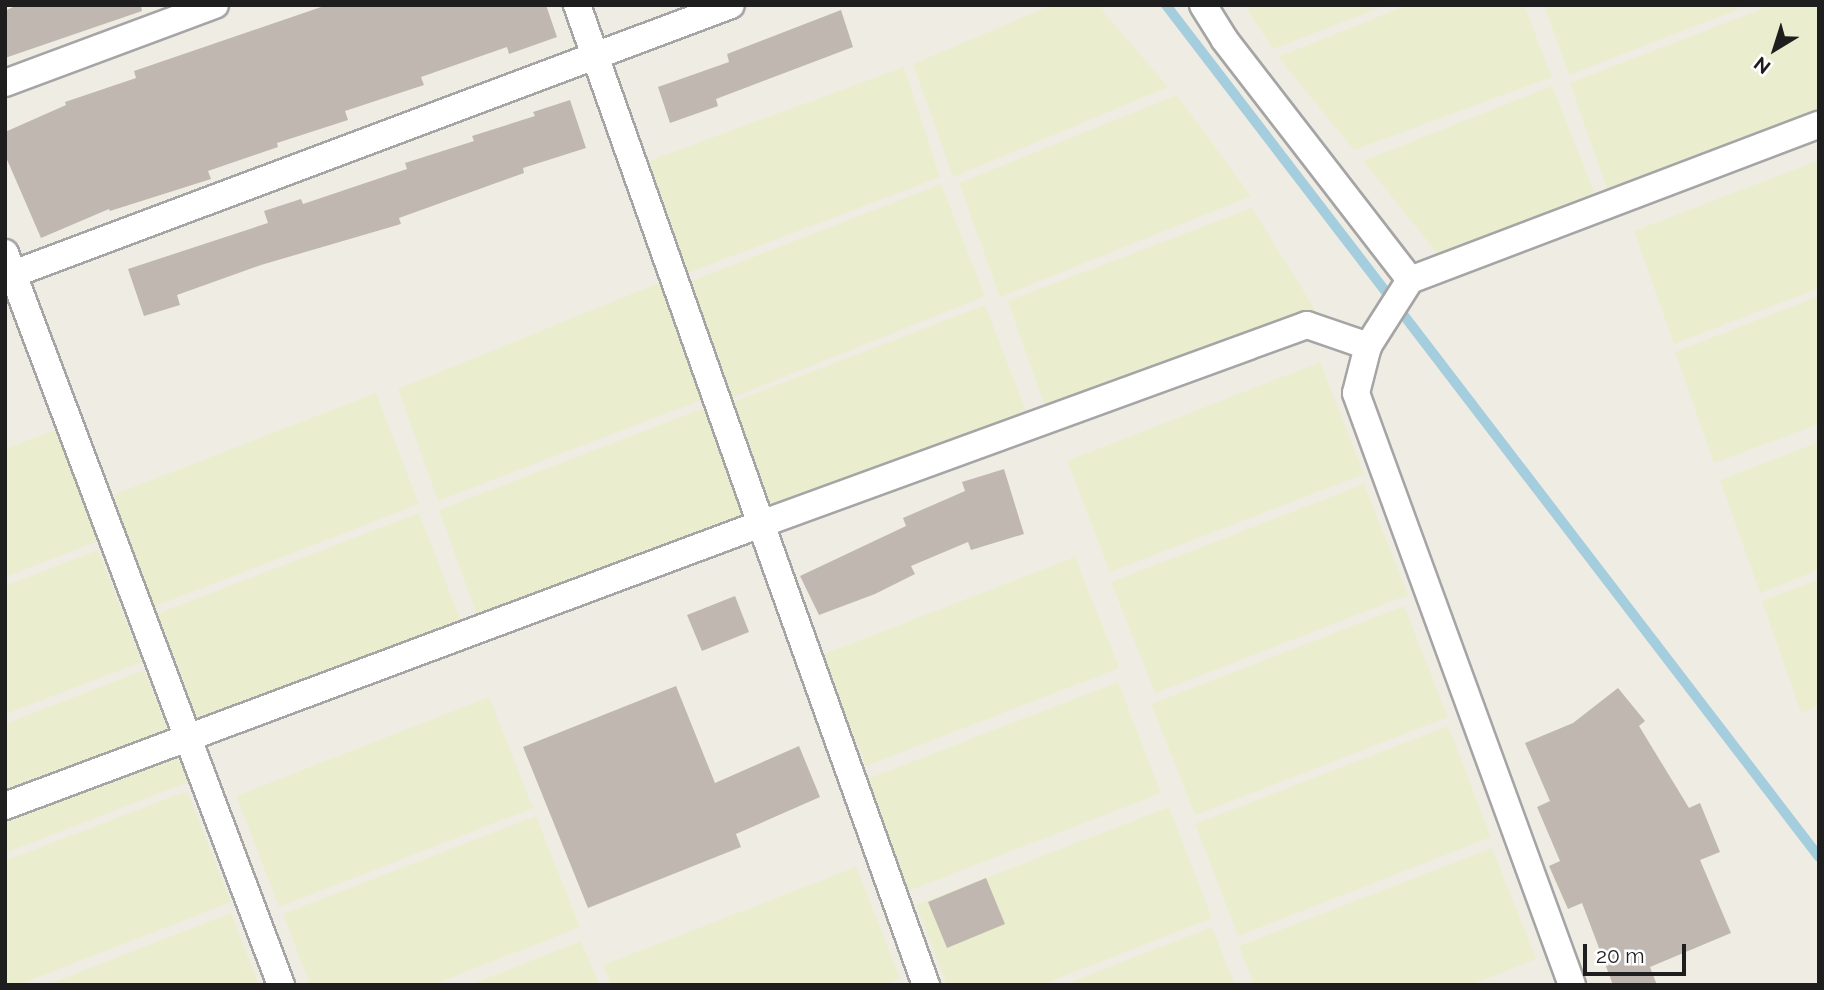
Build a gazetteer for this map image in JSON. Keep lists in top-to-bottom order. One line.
{"scale_bar":"20 m","north":"bottom left"}
